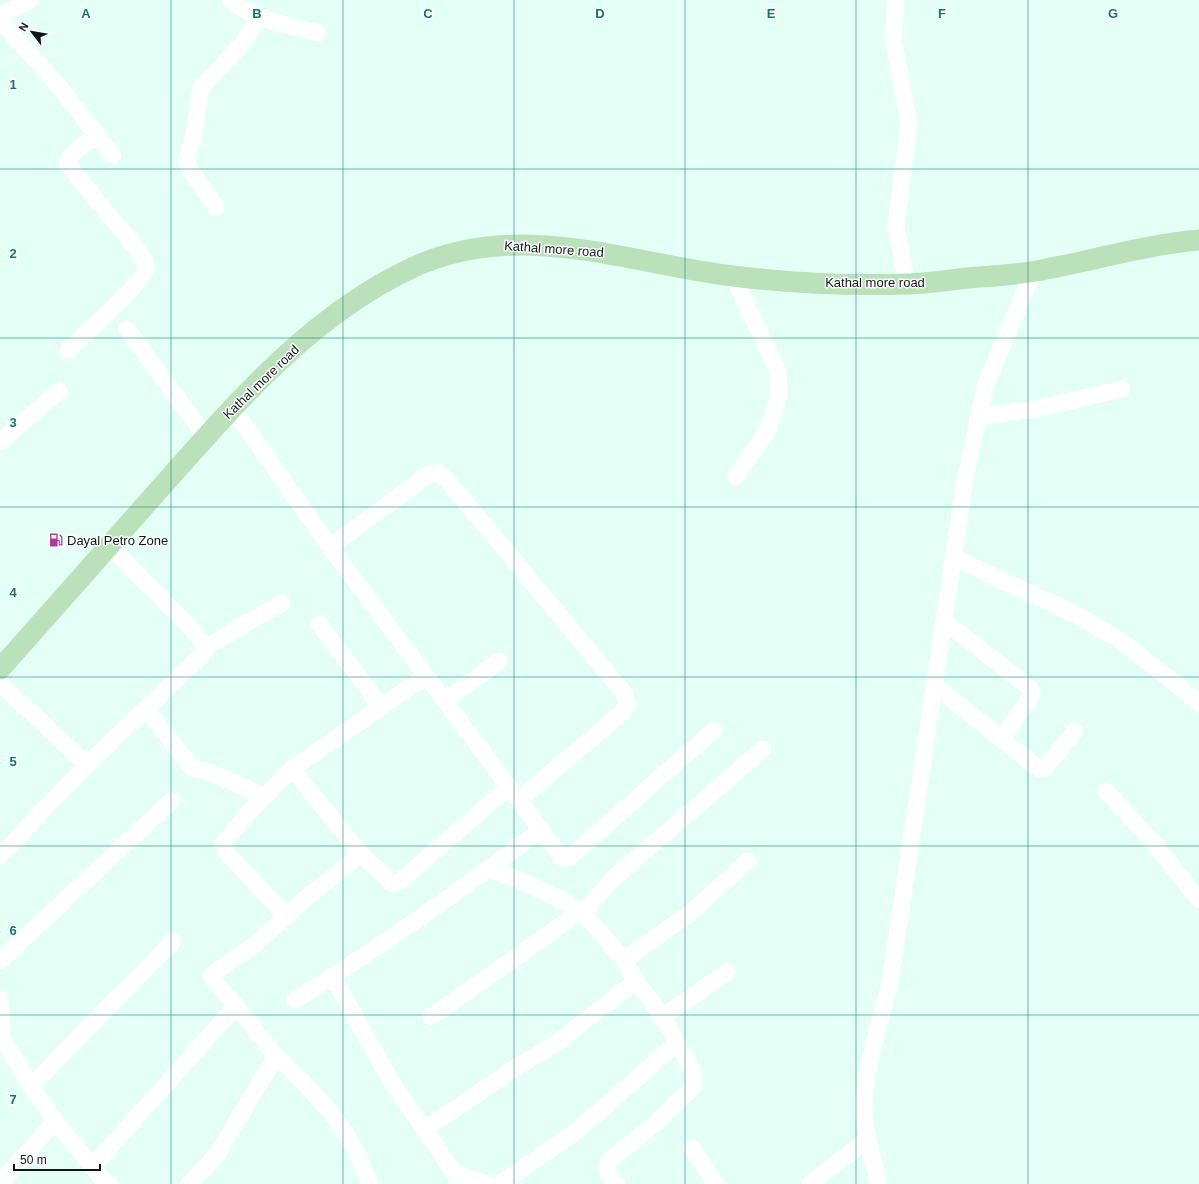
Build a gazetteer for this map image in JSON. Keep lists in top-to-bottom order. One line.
{"streets":{"main road":["Kathal more road"]},"places":{"fuel station":["Dayal Petro Zone"]},"scale_bar":"50 m","north":"top left","grid":{"columns":["A","B","C","D","E","F","G"],"rows":["1","2","3","4","5","6","7"]}}
